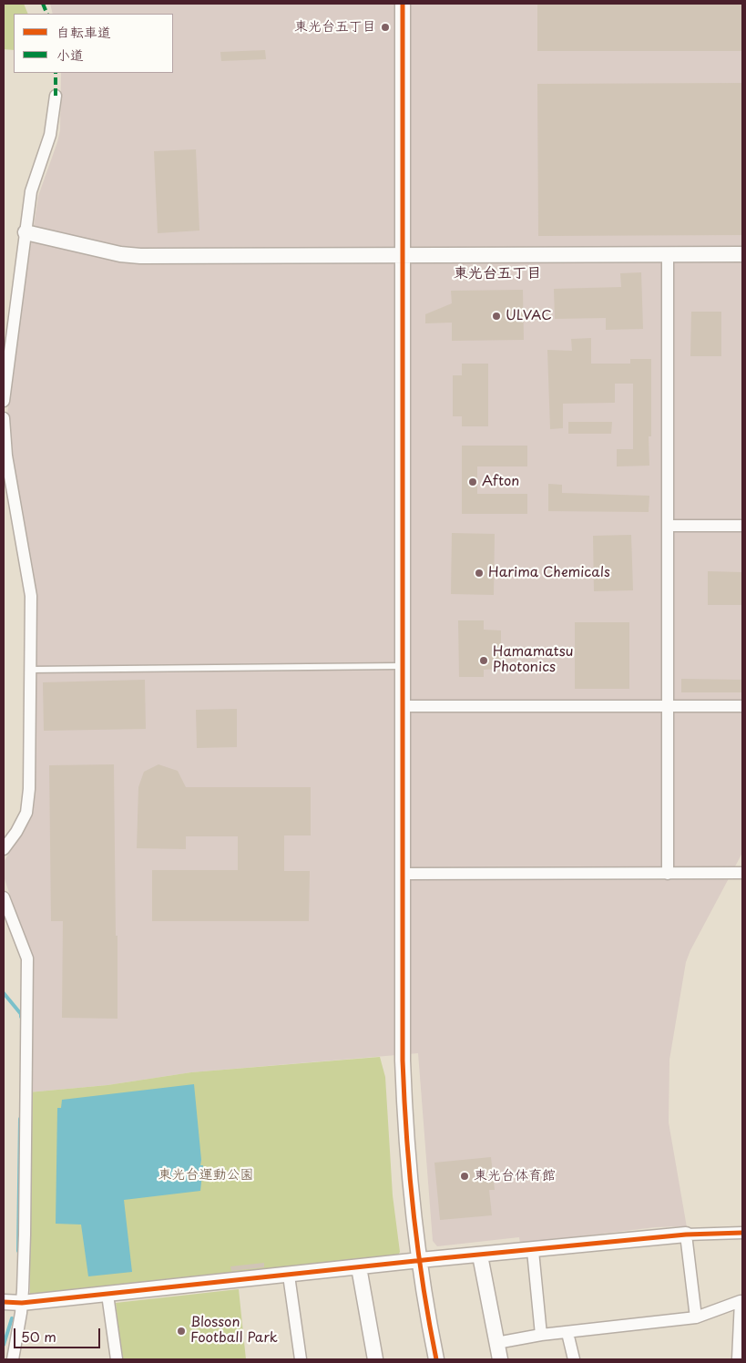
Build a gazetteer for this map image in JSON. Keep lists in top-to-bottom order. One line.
{"districts":["東光台五丁目"],"parks":["東光台運動公園"],"places":["東光台五丁目","ULVAC","Afton","Harima Chemicals","Hamamatsu Photonics","東光台体育館","Blosson Football Park"],"legend":["自転車道","小道"],"scale_bar":"50 m"}
